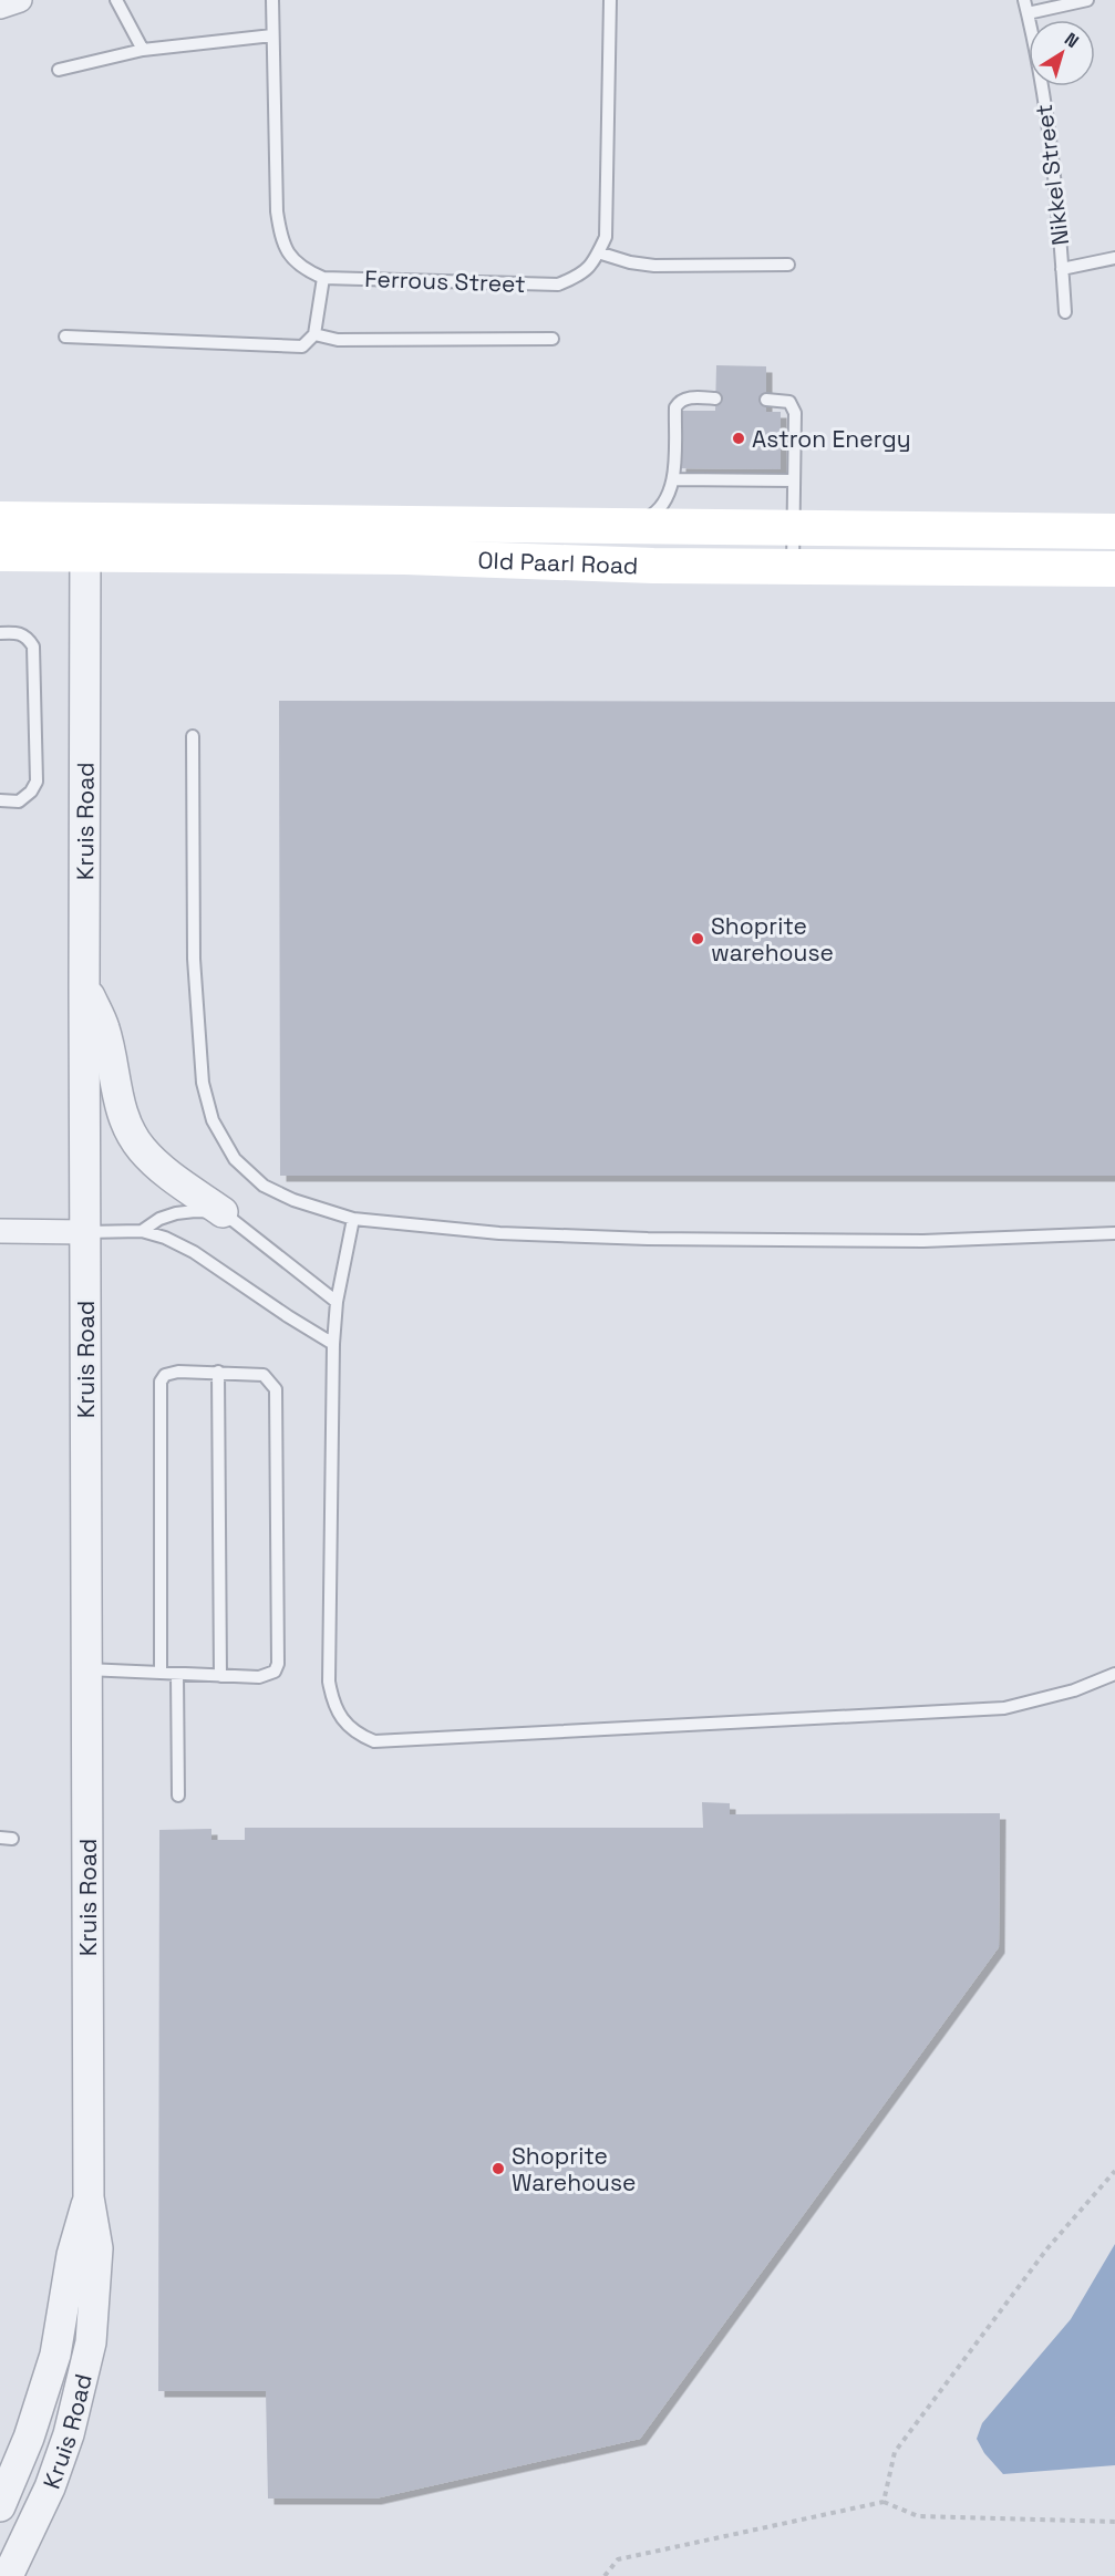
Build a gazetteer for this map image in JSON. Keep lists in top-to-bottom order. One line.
{"streets":{"main road":["Old Paarl Road"],"street":["Kruis Road"],"lane":["Nikkel Street","Ferrous Street"]},"crossings":[["Old Paarl Road","Kruis Road"]],"places":["Astron Energy","Shoprite warehouse","Shoprite Warehouse"],"north":"top right"}
